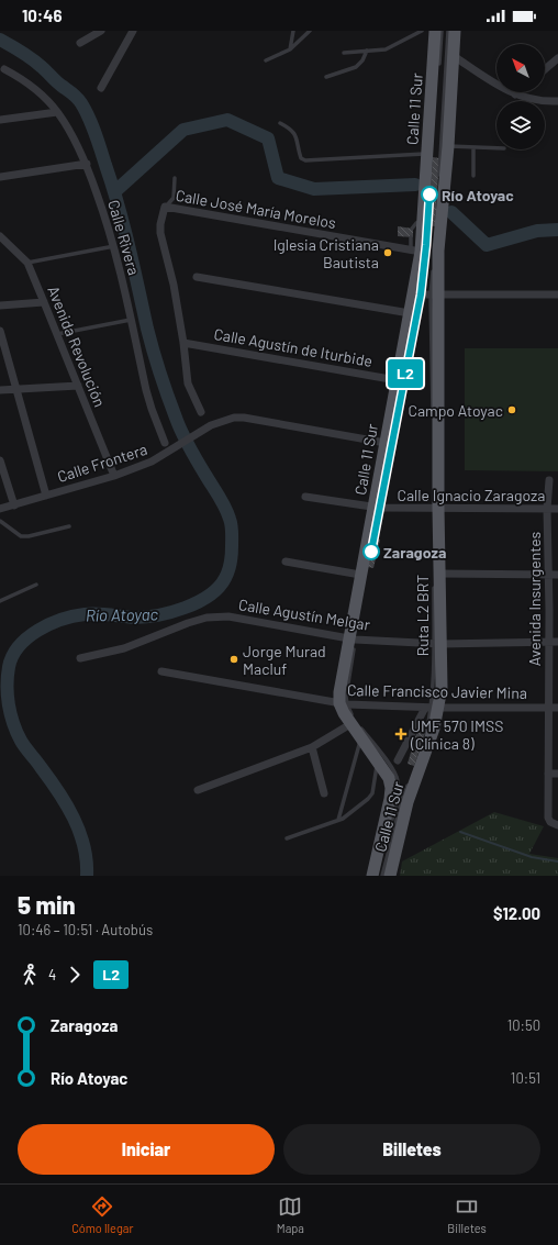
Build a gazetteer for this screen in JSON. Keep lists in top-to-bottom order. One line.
{"streets":{"main road":["Calle 11 Sur"],"street":["Calle José María Morelos","Calle Rivera","Avenida Revolución","Calle Agustín de Iturbide","Calle Frontera","Calle Ignacio Zaragoza","Avenida Insurgentes","Calle Agustín Melgar","Calle Francisco Javier Mina"]},"crossings":[["Calle 11 Sur","Calle José María Morelos"],["Calle 11 Sur","Calle Agustín de Iturbide"],["Calle 11 Sur","Calle Frontera"],["Calle 11 Sur","Calle Ignacio Zaragoza"],["Calle 11 Sur","Calle Agustín Melgar"],["Calle 11 Sur","Calle Francisco Javier Mina"],["Avenida Revolución","Calle Frontera"],["Calle Ignacio Zaragoza","Avenida Insurgentes"],["Avenida Insurgentes","Calle Agustín Melgar"],["Avenida Insurgentes","Calle Francisco Javier Mina"]],"water":["Río Atoyac"],"places":{"other":["Río Atoyac","Iglesia Cristiana Bautista","Campo Atoyac","Zaragoza","Jorge Murad Macluf"],"health":["UMF 570 IMSS (Clínica 8)"]},"lines":["bus line L2"],"north":"top left","page":{"status":"10:46","on_map":"L2","heading":["5 min","10:46 – 10:51 · Autobús","$12.00"],"legs":["4","L2"],"list":[{"name":"Zaragoza","value":"10:50"},{"name":"Río Atoyac","value":"10:51"}],"buttons":["Iniciar","Billetes"],"tabs":["Cómo llegar","Mapa","Billetes"]}}
